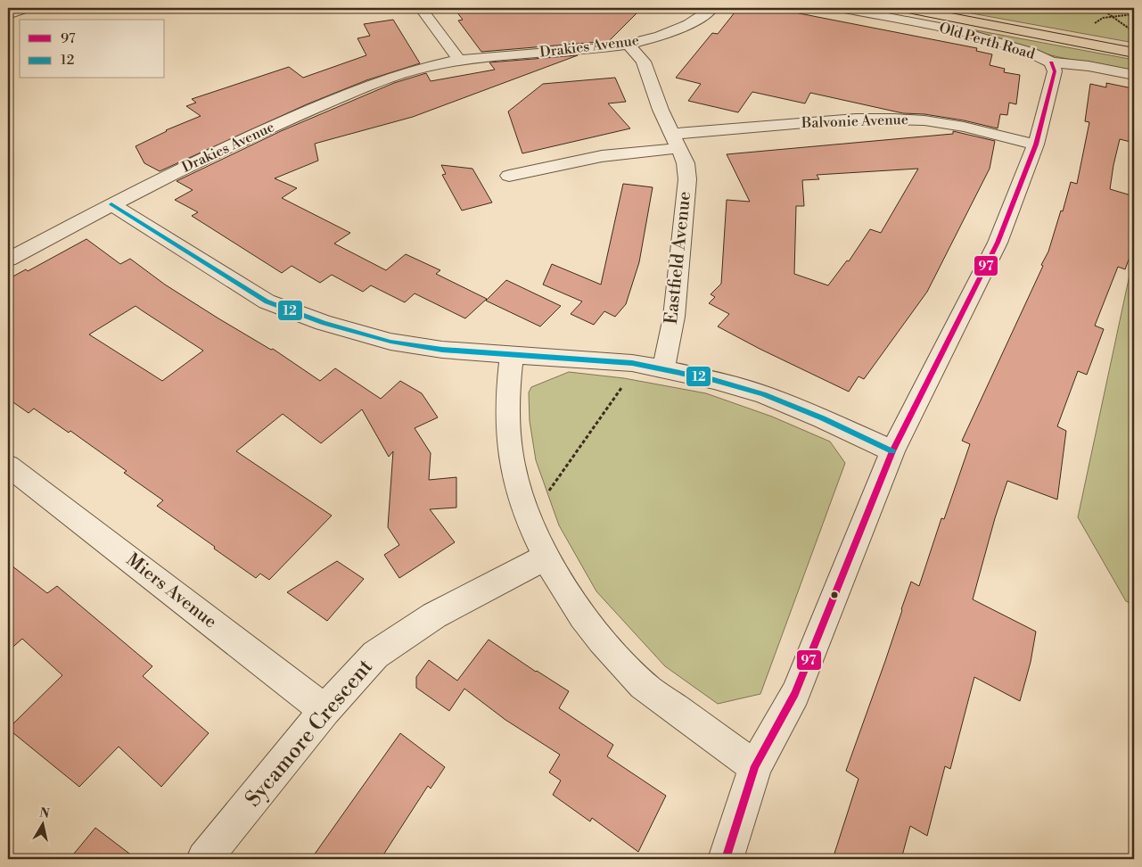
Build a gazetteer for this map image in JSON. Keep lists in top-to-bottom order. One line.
{"streets":{"main road":["Old Perth Road"],"street":["Drakies Avenue","Balvonie Avenue","Eastfield Avenue","Miers Avenue","Sycamore Crescent"]},"crossings":[["Drakies Avenue","Eastfield Avenue"],["Balvonie Avenue","Eastfield Avenue"],["Miers Avenue","Sycamore Crescent"]],"lines":["transit line 97","transit line 12"],"legend":["97","12"],"north":"top"}
